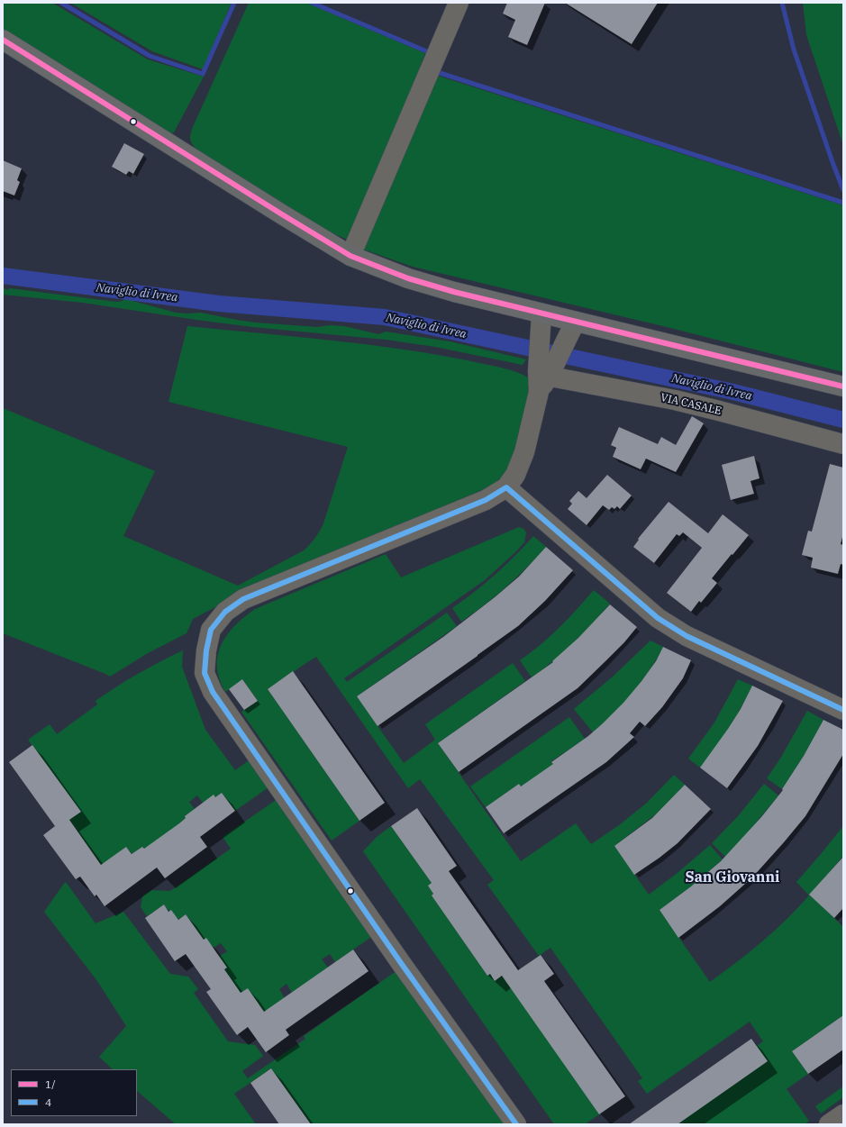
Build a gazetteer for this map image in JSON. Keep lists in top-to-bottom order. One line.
{"streets":{"street":["VIA CASALE"]},"districts":["San Giovanni"],"water":["Naviglio di Ivrea"],"lines":["transit line 1/","transit line 4"],"legend":["1/","4"]}
